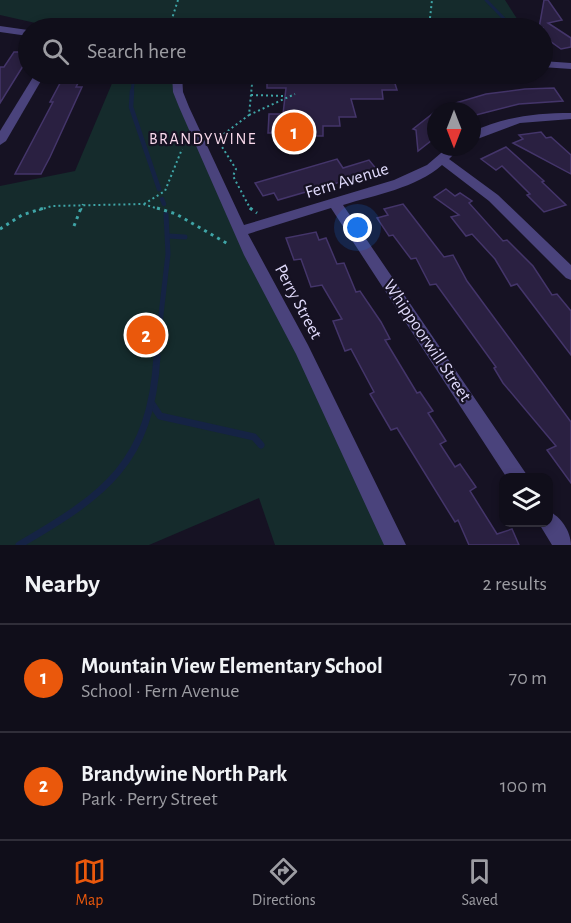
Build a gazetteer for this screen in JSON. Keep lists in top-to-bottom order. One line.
{"streets":{"street":["Fern Avenue","Perry Street","Whippoorwill Street"]},"crossings":[["Fern Avenue","Perry Street"],["Fern Avenue","Whippoorwill Street"]],"districts":["BRANDYWINE"],"north":"bottom","page":{"search":"Search here","pins":["1","2"],"heading":["Nearby","2 results"],"list":[{"mark":"1","name":"Mountain View Elementary School","note":"School · Fern Avenue","value":"70 m"},{"mark":"2","name":"Brandywine North Park","note":"Park · Perry Street","value":"100 m"}],"nav":["Map","Directions","Saved"]}}
